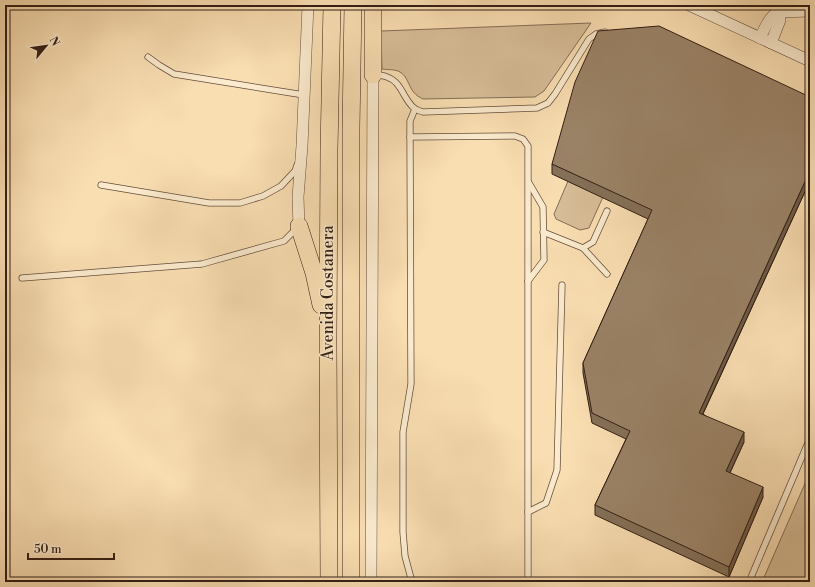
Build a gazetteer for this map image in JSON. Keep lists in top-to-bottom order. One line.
{"streets":{"main road":["Avenida Costanera"]},"scale_bar":"50 m","north":"top right"}
